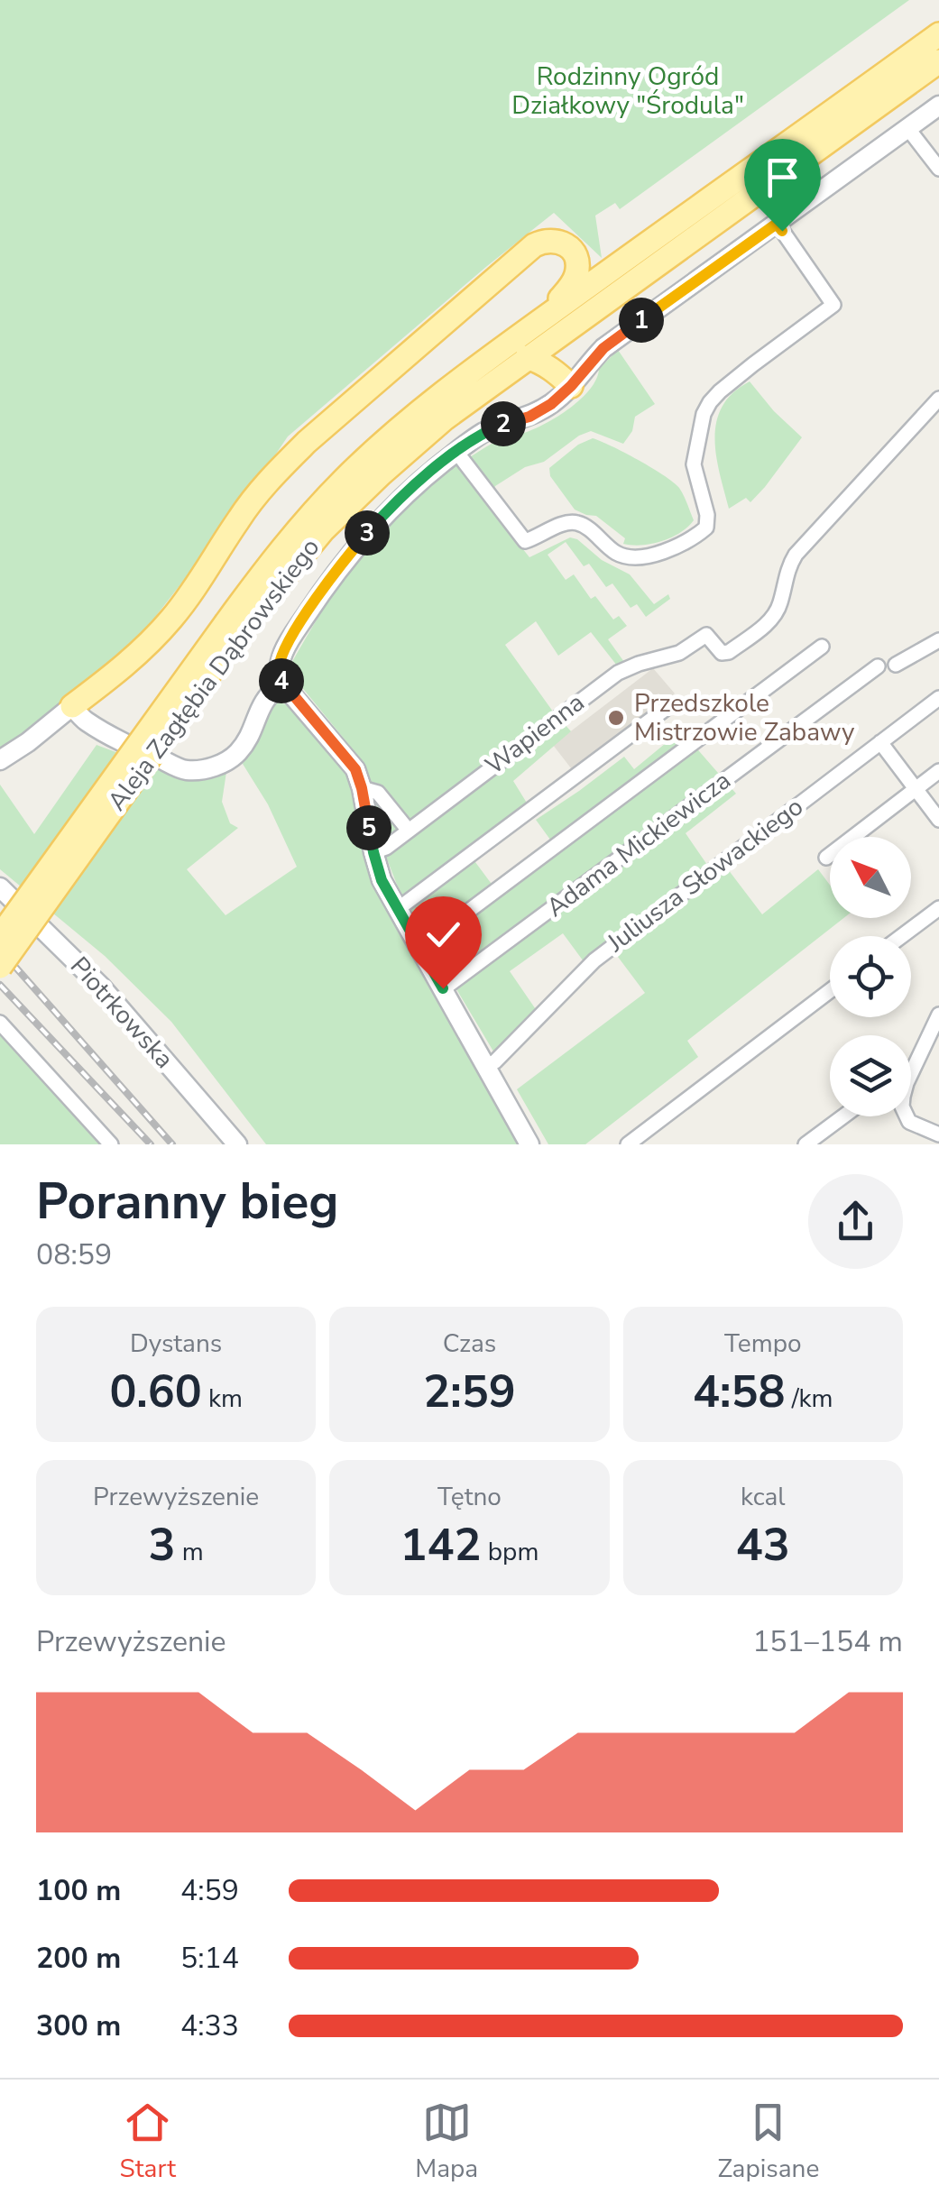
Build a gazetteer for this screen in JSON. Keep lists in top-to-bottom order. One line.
{"streets":{"main road":["Aleja Zagłębia Dąbrowskiego"],"street":["Wapienna","Adama Mickiewicza","Juliusza Słowackiego","Piotrkowska"]},"parks":["Rodzinny Ogród Działkowy \"Środula\""],"places":["Przedszkole Mistrzowie Zabawy"],"north":"top left","page":{"pins":["1","2","3","4","5"],"heading":["Poranny bieg","08:59"],"stats":[["Dystans","0.60 km"],["Czas","2:59"],["Tempo","4:58 /km"],["Przewyższenie","3 m"],["Tętno","142 bpm"],["kcal","43"]],"chart":["Przewyższenie","151–154 m"],"list":[{"name":"100 m","note":"4:59"},{"name":"200 m","note":"5:14"},{"name":"300 m","note":"4:33"}],"tabs":["Start","Mapa","Zapisane"]}}
